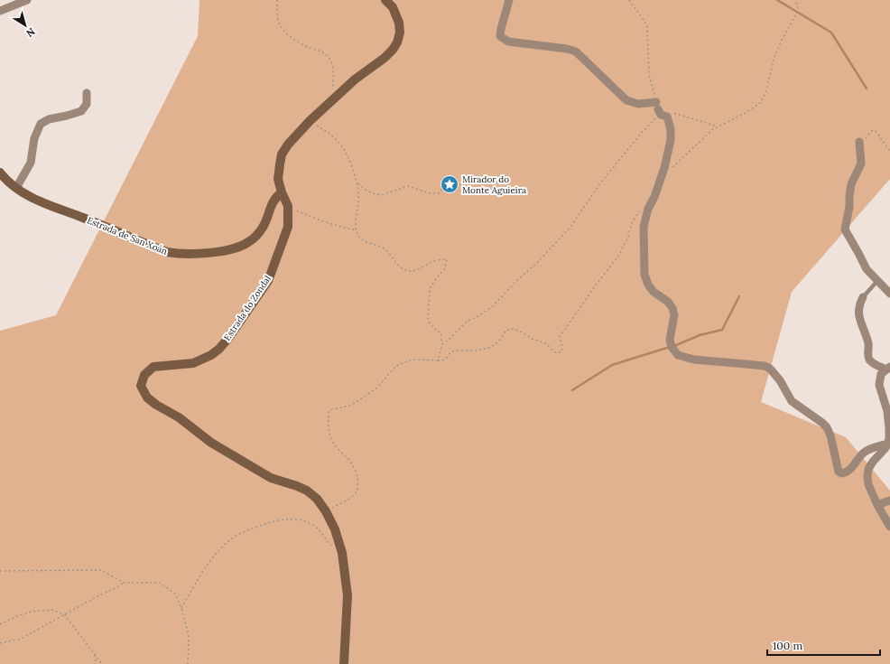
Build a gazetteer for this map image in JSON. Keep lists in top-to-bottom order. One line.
{"streets":{"street":["Estrada de San Xoán","Estrada do Zondal"]},"crossings":[["Estrada de San Xoán","Estrada do Zondal"]],"places":{"place":["Mirador do Monte Aguieira"]},"scale_bar":"100 m","north":"bottom right"}
